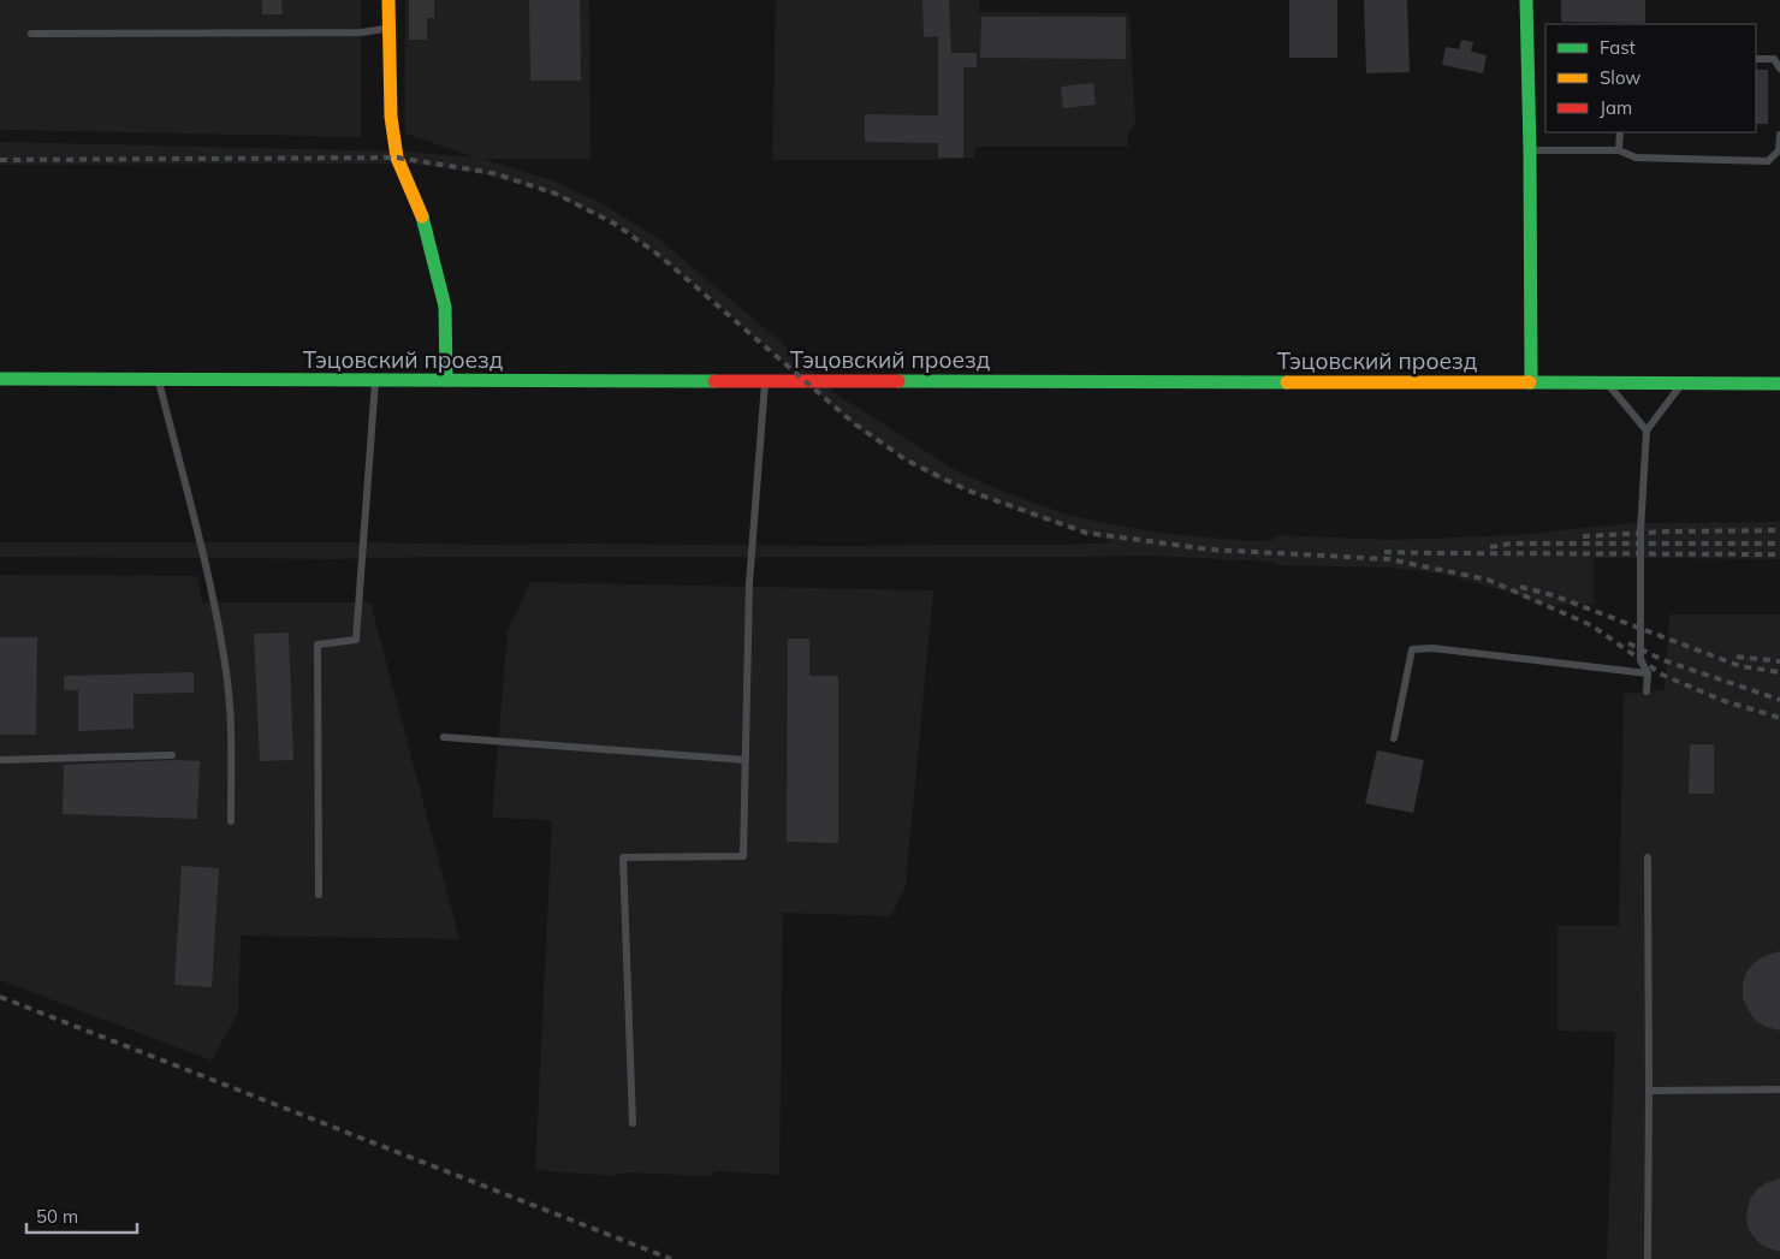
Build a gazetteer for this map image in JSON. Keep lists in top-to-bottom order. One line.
{"streets":{"street":["Тэцовский проезд"]},"legend":["Fast","Slow","Jam"],"scale_bar":"50 m"}
